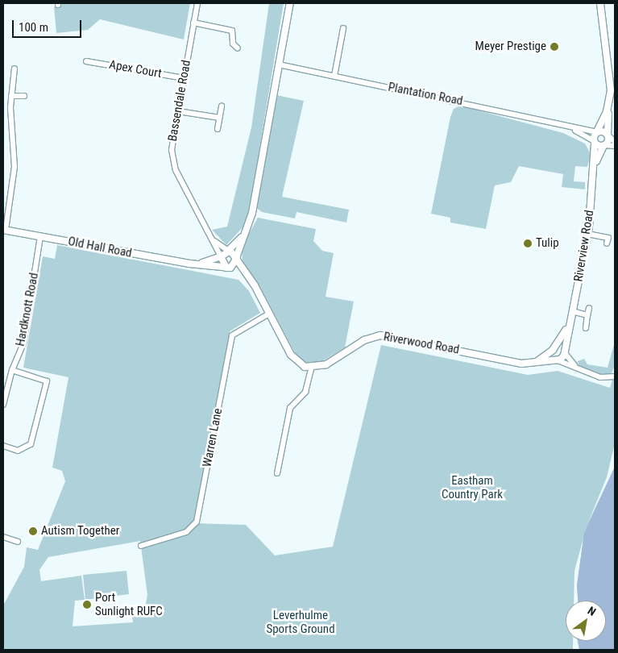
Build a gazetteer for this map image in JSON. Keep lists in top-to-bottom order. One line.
{"streets":{"street":["Apex Court","Plantation Road","Bassendale Road","Riverview Road","Old Hall Road","Hardknott Road","Riverwood Road","Warren Lane"]},"crossings":[["Apex Court","Bassendale Road"],["Plantation Road","Riverview Road"],["Bassendale Road","Old Hall Road"],["Old Hall Road","Hardknott Road"]],"parks":["Eastham Country Park","Leverhulme Sports Ground"],"places":["Meyer Prestige","Tulip","Autism Together","Port Sunlight RUFC"],"scale_bar":"100 m","north":"top right"}
